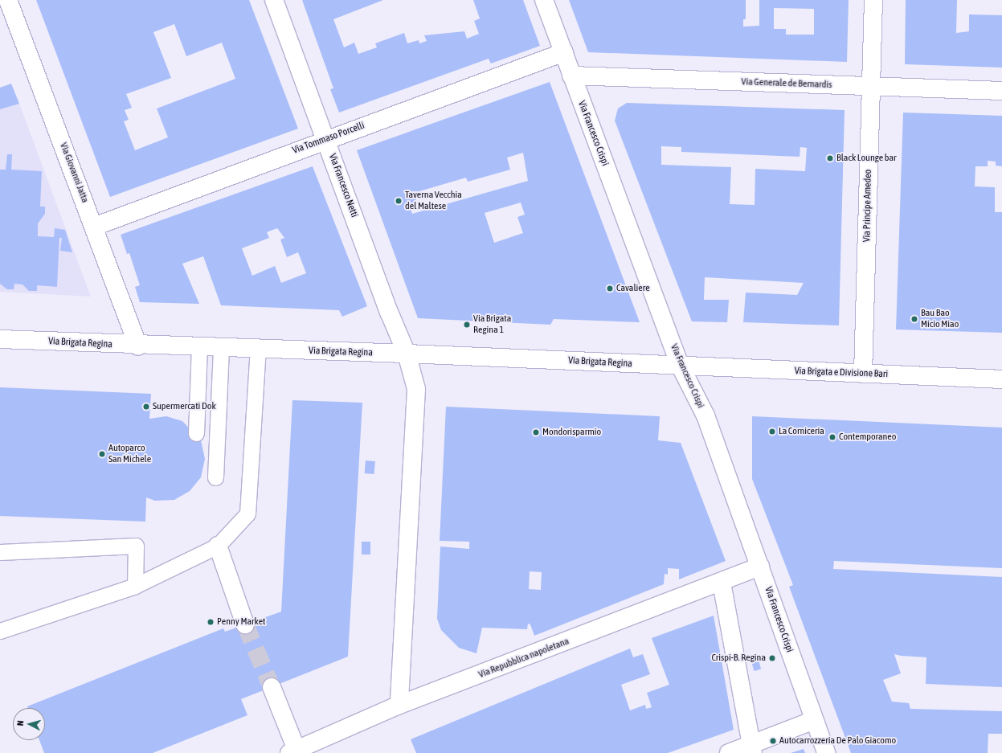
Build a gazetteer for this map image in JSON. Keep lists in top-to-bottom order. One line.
{"streets":{"street":["Via Generale de Bernardis","Via Francesco Crispi","Via Tommaso Porcelli","Via Giovanni Jatta","Via Francesco Netti","Via Principe Amedeo","Via Brigata Regina","Via Brigata e Divisione Bari","Via Repubblica napoletana"]},"crossings":[["Via Generale de Bernardis","Via Francesco Crispi"],["Via Generale de Bernardis","Via Principe Amedeo"],["Via Francesco Crispi","Via Tommaso Porcelli"],["Via Francesco Crispi","Via Brigata Regina"],["Via Francesco Crispi","Via Brigata e Divisione Bari"],["Via Francesco Crispi","Via Repubblica napoletana"],["Via Tommaso Porcelli","Via Giovanni Jatta"],["Via Tommaso Porcelli","Via Francesco Netti"],["Via Giovanni Jatta","Via Brigata Regina"],["Via Francesco Netti","Via Brigata Regina"],["Via Francesco Netti","Via Repubblica napoletana"],["Via Principe Amedeo","Via Brigata e Divisione Bari"],["Via Brigata Regina","Via Brigata e Divisione Bari"]],"places":["Black Lounge bar","Taverna Vecchia del Maltese","Cavaliere","Bau Bao Micio Miao","Via Brigata Regina 1","Supermercati Dok","La Corniceria","Mondorisparmio","Contemporaneo","Autoparco San Michele","Penny Market","Crispi-B. Regina","Autocarrozzeria De Palo Giacomo"],"north":"left"}
